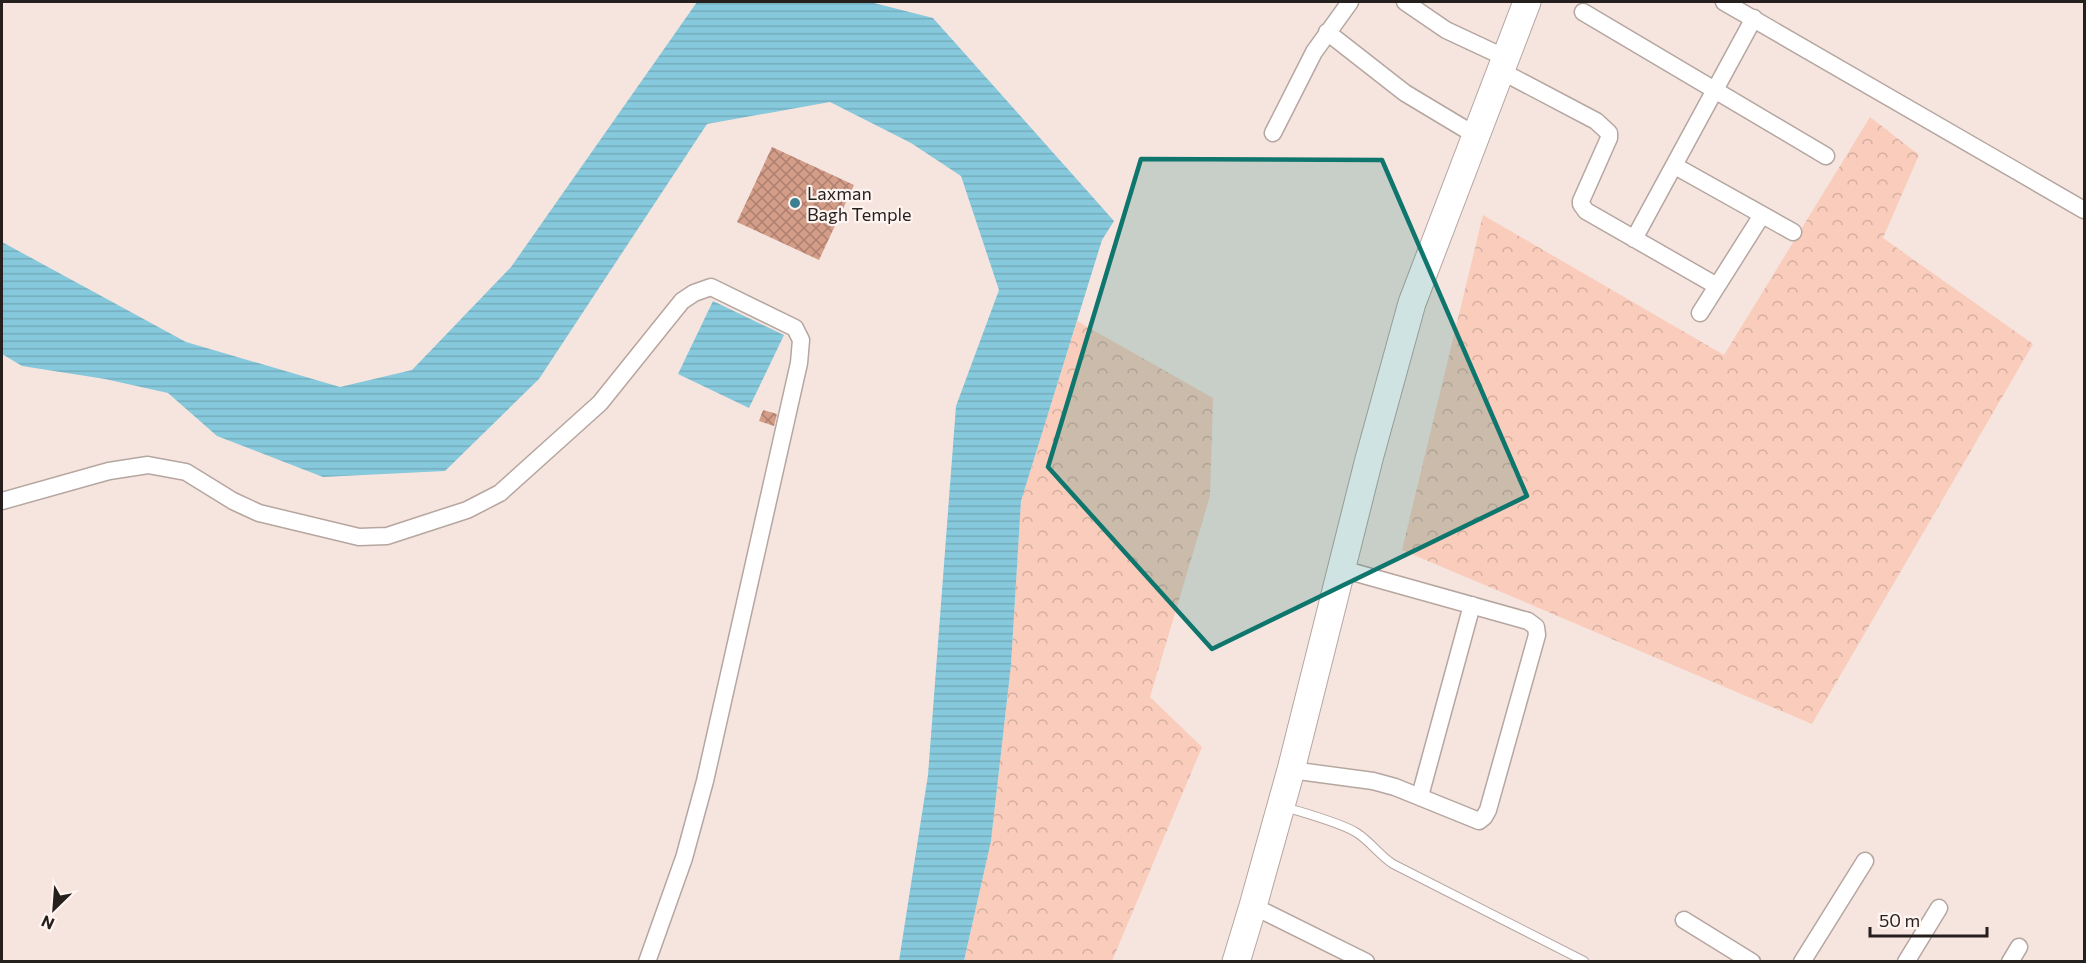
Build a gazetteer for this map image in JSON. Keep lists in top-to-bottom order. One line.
{"places":["Laxman Bagh Temple"],"scale_bar":"50 m","north":"bottom left"}
